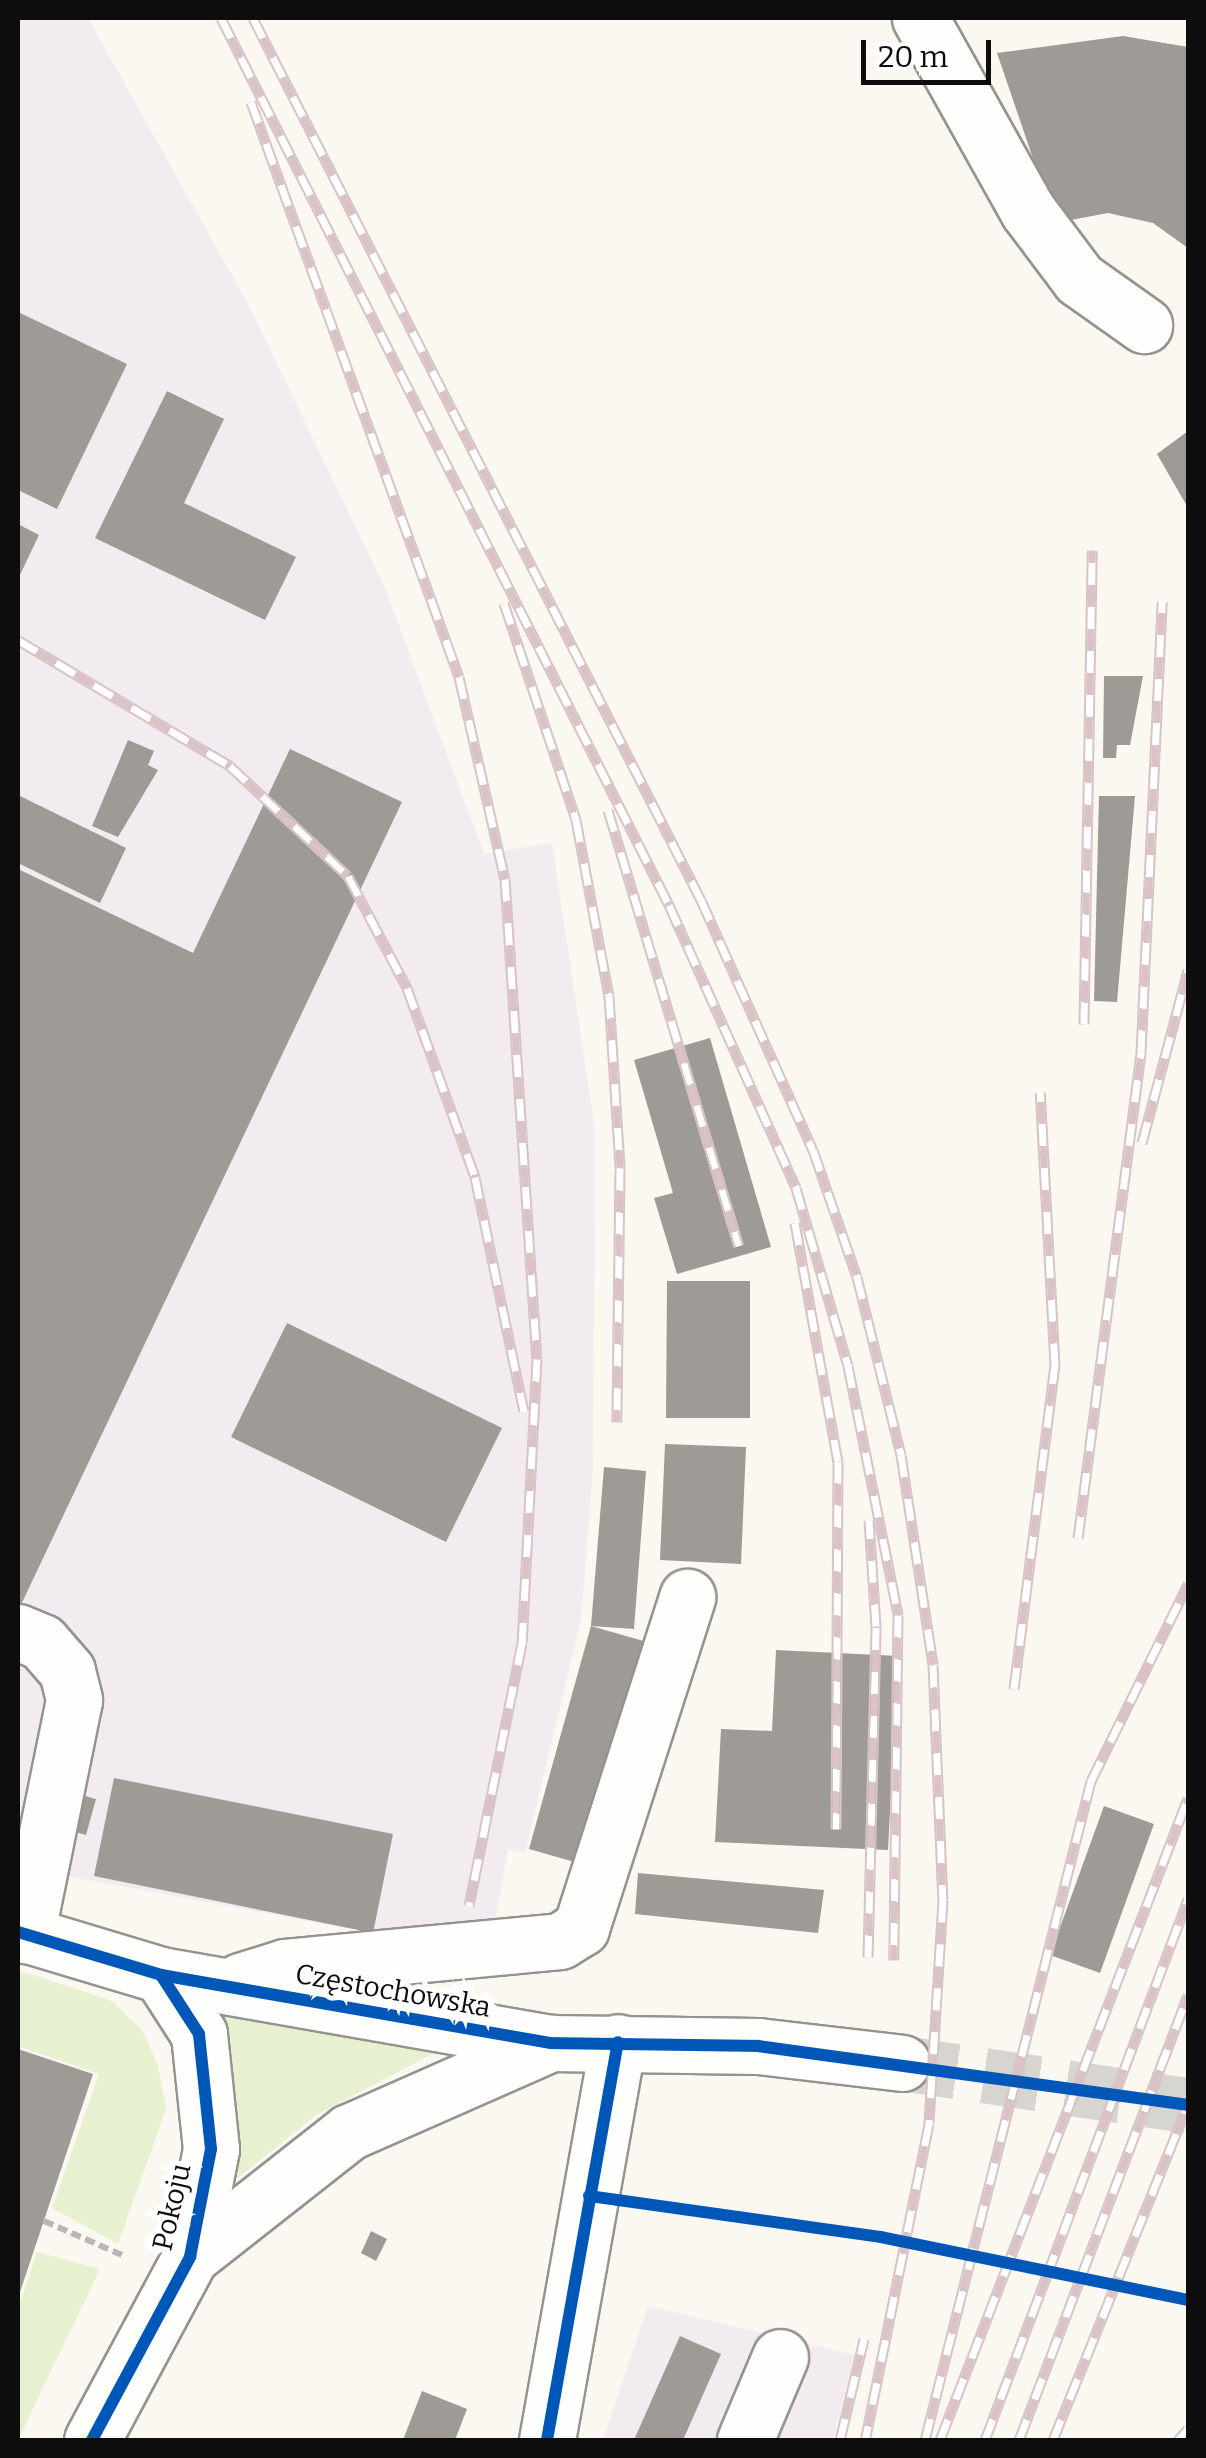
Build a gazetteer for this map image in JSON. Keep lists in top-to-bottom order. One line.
{"streets":{"street":["Częstochowska","Pokoju"]},"crossings":[["Częstochowska","Pokoju"]],"scale_bar":"20 m"}
